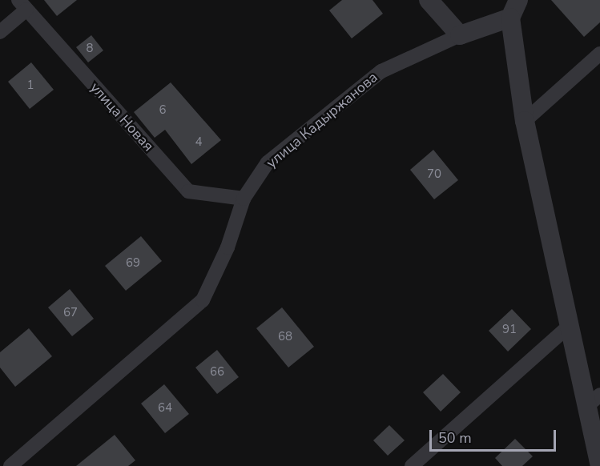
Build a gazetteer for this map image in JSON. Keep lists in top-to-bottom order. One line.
{"streets":{"street":["улица Новая","улица Кадыржанова"]},"crossings":[["улица Новая","улица Кадыржанова"]],"house_numbers":["8","1","6","4","70","69","67","91","68","66","64"],"scale_bar":"50 m"}
